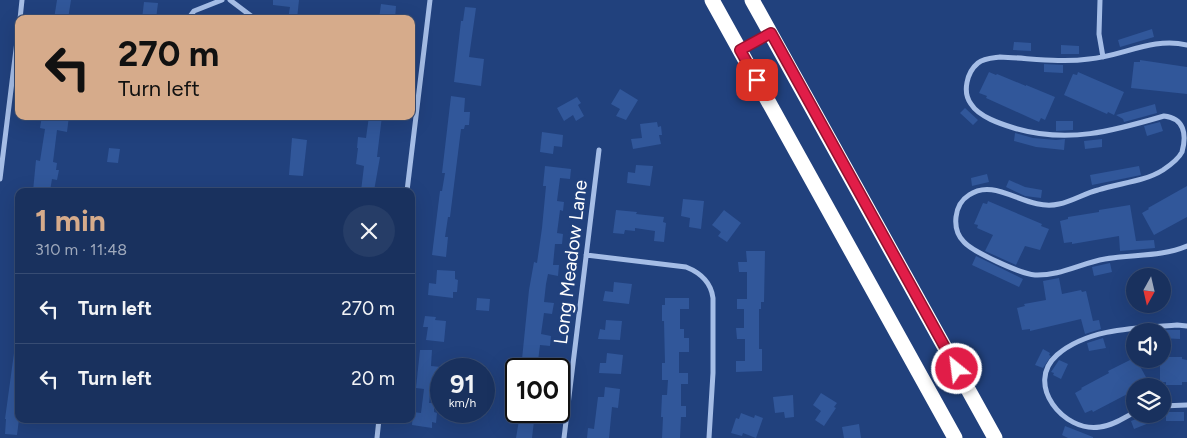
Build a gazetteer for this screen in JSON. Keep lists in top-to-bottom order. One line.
{"streets":{"street":["Long Meadow Lane"]},"north":"bottom","page":{"turn":["270 m","Turn left"],"heading":["1 min","310 m · 11:48"],"list":[{"name":"Turn left","value":"270 m"},{"name":"Turn left","value":"20 m"}],"speed":"91 km/h","limit":"100"}}
